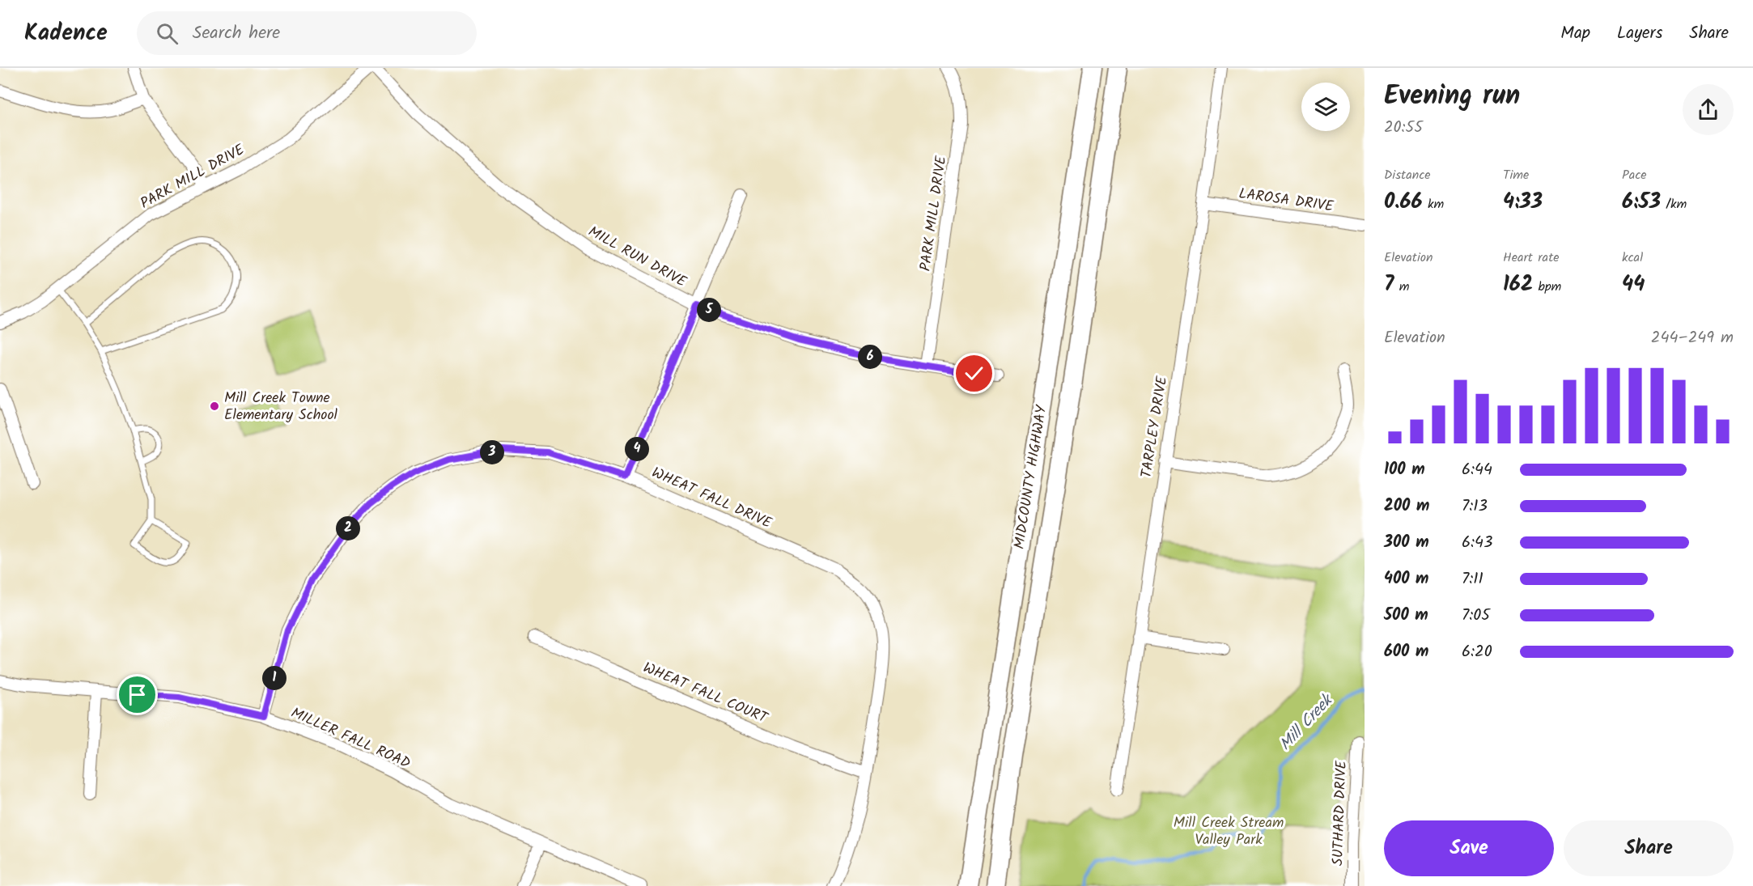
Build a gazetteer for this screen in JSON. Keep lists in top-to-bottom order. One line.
{"streets":{"main road":["MIDCOUNTY HIGHWAY"],"street":["PARK MILL DRIVE","LAROSA DRIVE","MILL RUN DRIVE","TARPLEY DRIVE","WHEAT FALL DRIVE","WHEAT FALL COURT","MILLER FALL ROAD","SUTHARD DRIVE"]},"crossings":[["PARK MILL DRIVE","MILL RUN DRIVE"],["LAROSA DRIVE","TARPLEY DRIVE"],["WHEAT FALL DRIVE","WHEAT FALL COURT"],["WHEAT FALL DRIVE","MILLER FALL ROAD"]],"water":["Mill Creek"],"parks":["Mill Creek Stream Valley Park"],"places":["Mill Creek Towne Elementary School"],"page":{"header":"Kadence","search":"Search here","nav":["Map","Layers","Share"],"heading":["Evening run","20:55"],"stats":[["Distance","0.66 km"],["Time","4:33"],["Pace","6:53 /km"],["Elevation","7 m"],["Heart rate","162 bpm"],["kcal","44"]],"pins":["5","6","4","3","2","1"],"chart":["Elevation","244–249 m"],"list":[{"name":"100 m","note":"6:44"},{"name":"200 m","note":"7:13"},{"name":"300 m","note":"6:43"},{"name":"400 m","note":"7:11"},{"name":"500 m","note":"7:05"},{"name":"600 m","note":"6:20"}],"buttons":["Save","Share"]}}
